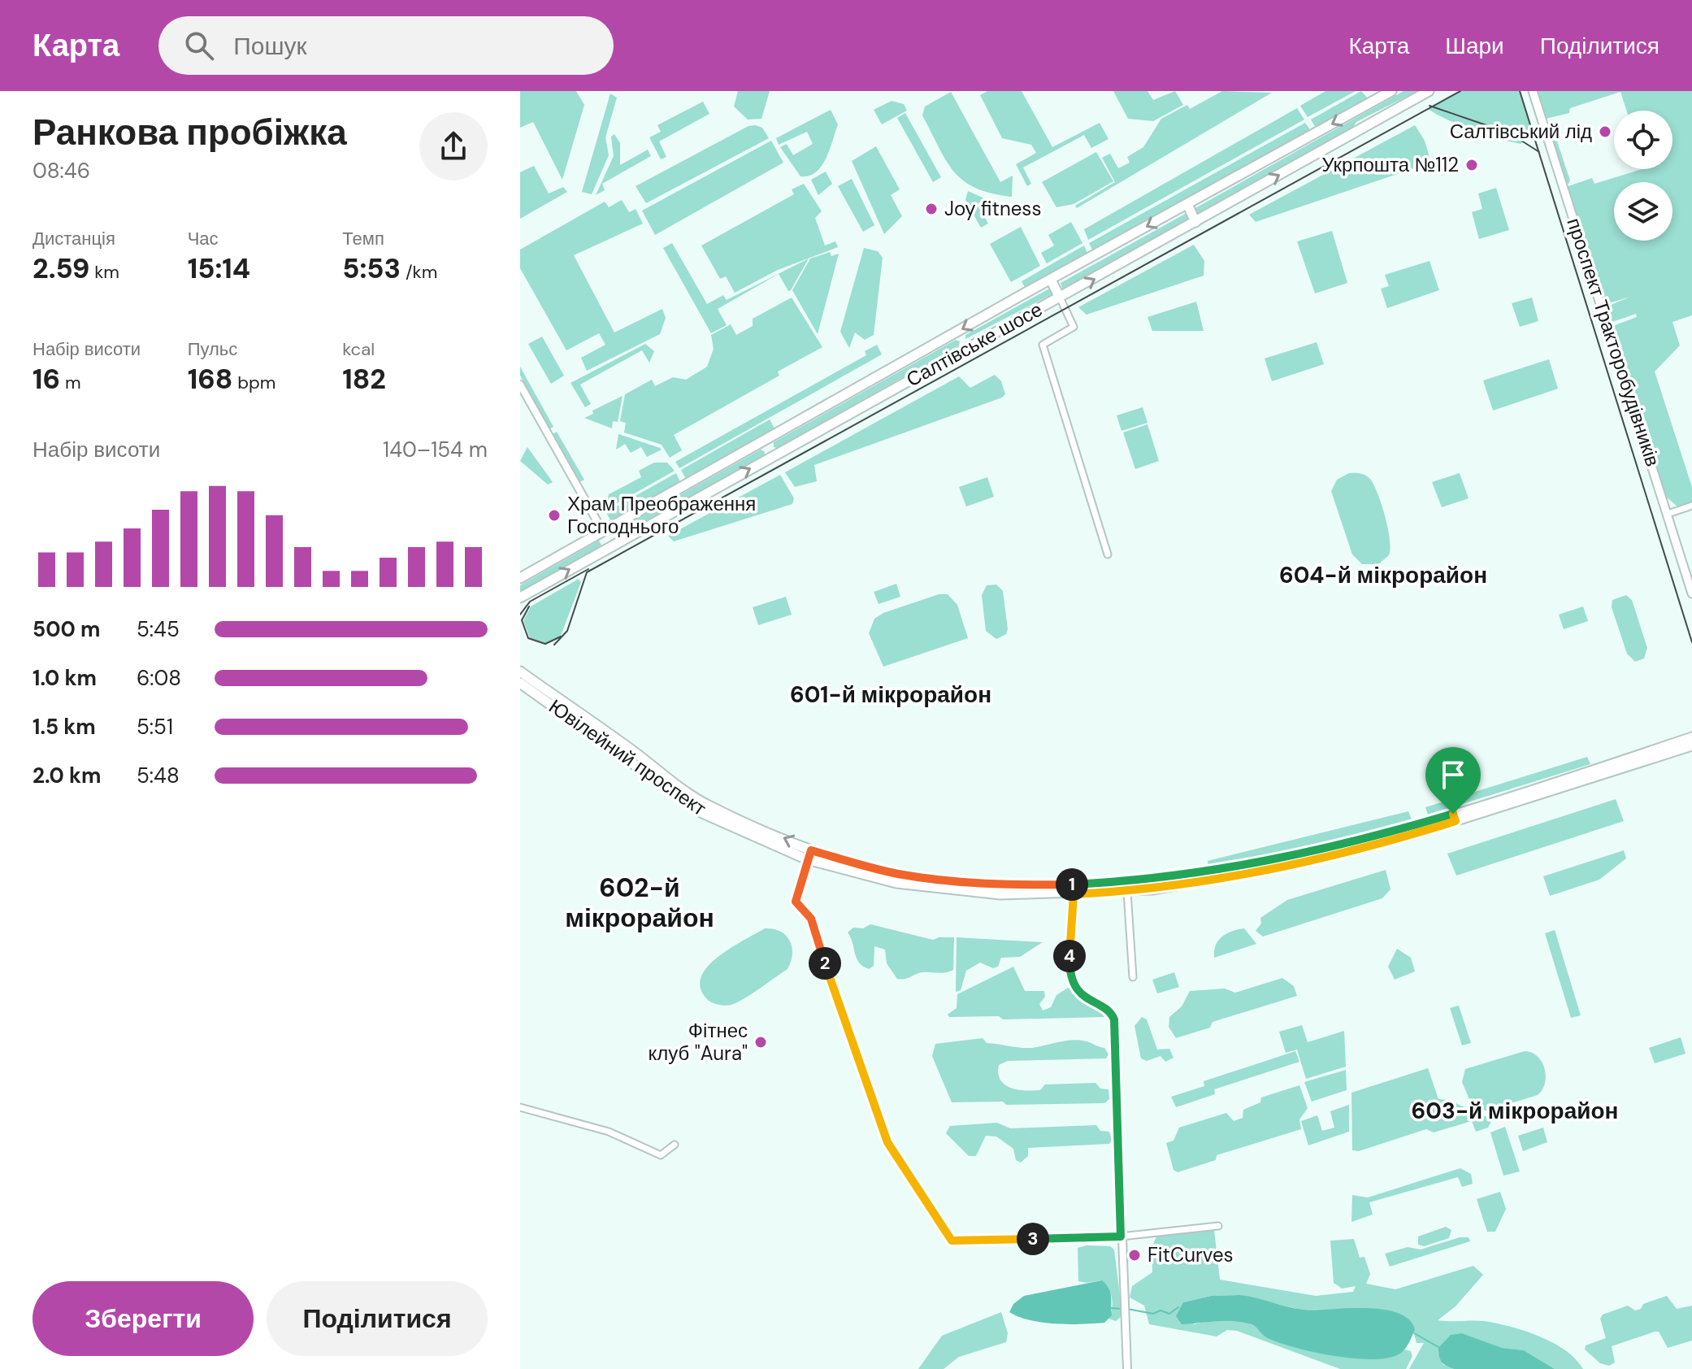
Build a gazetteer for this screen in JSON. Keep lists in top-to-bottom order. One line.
{"streets":{"main road":["проспект Тракторобудівників","Салтівське шосе","Ювілейний проспект"]},"districts":["604-й мікрорайон","601-й мікрорайон","602-й мікрорайон","603-й мікрорайон"],"places":["Салтівський лід","Укрпошта №112","Joy fitness","Храм Преображення Господнього","Фітнес клуб \"Aura\"","FitCurves"],"page":{"header":"Карта","search":"Пошук","nav":["Карта","Шари","Поділитися"],"heading":["Ранкова пробіжка","08:46"],"stats":[["Дистанція","2.59 km"],["Час","15:14"],["Темп","5:53 /km"],["Набір висоти","16 m"],["Пульс","168 bpm"],["kcal","182"]],"chart":["Набір висоти","140–154 m"],"list":[{"name":"500 m","note":"5:45"},{"name":"1.0 km","note":"6:08"},{"name":"1.5 km","note":"5:51"},{"name":"2.0 km","note":"5:48"}],"pins":["1","4","2","3"],"buttons":["Зберегти","Поділитися"]}}
